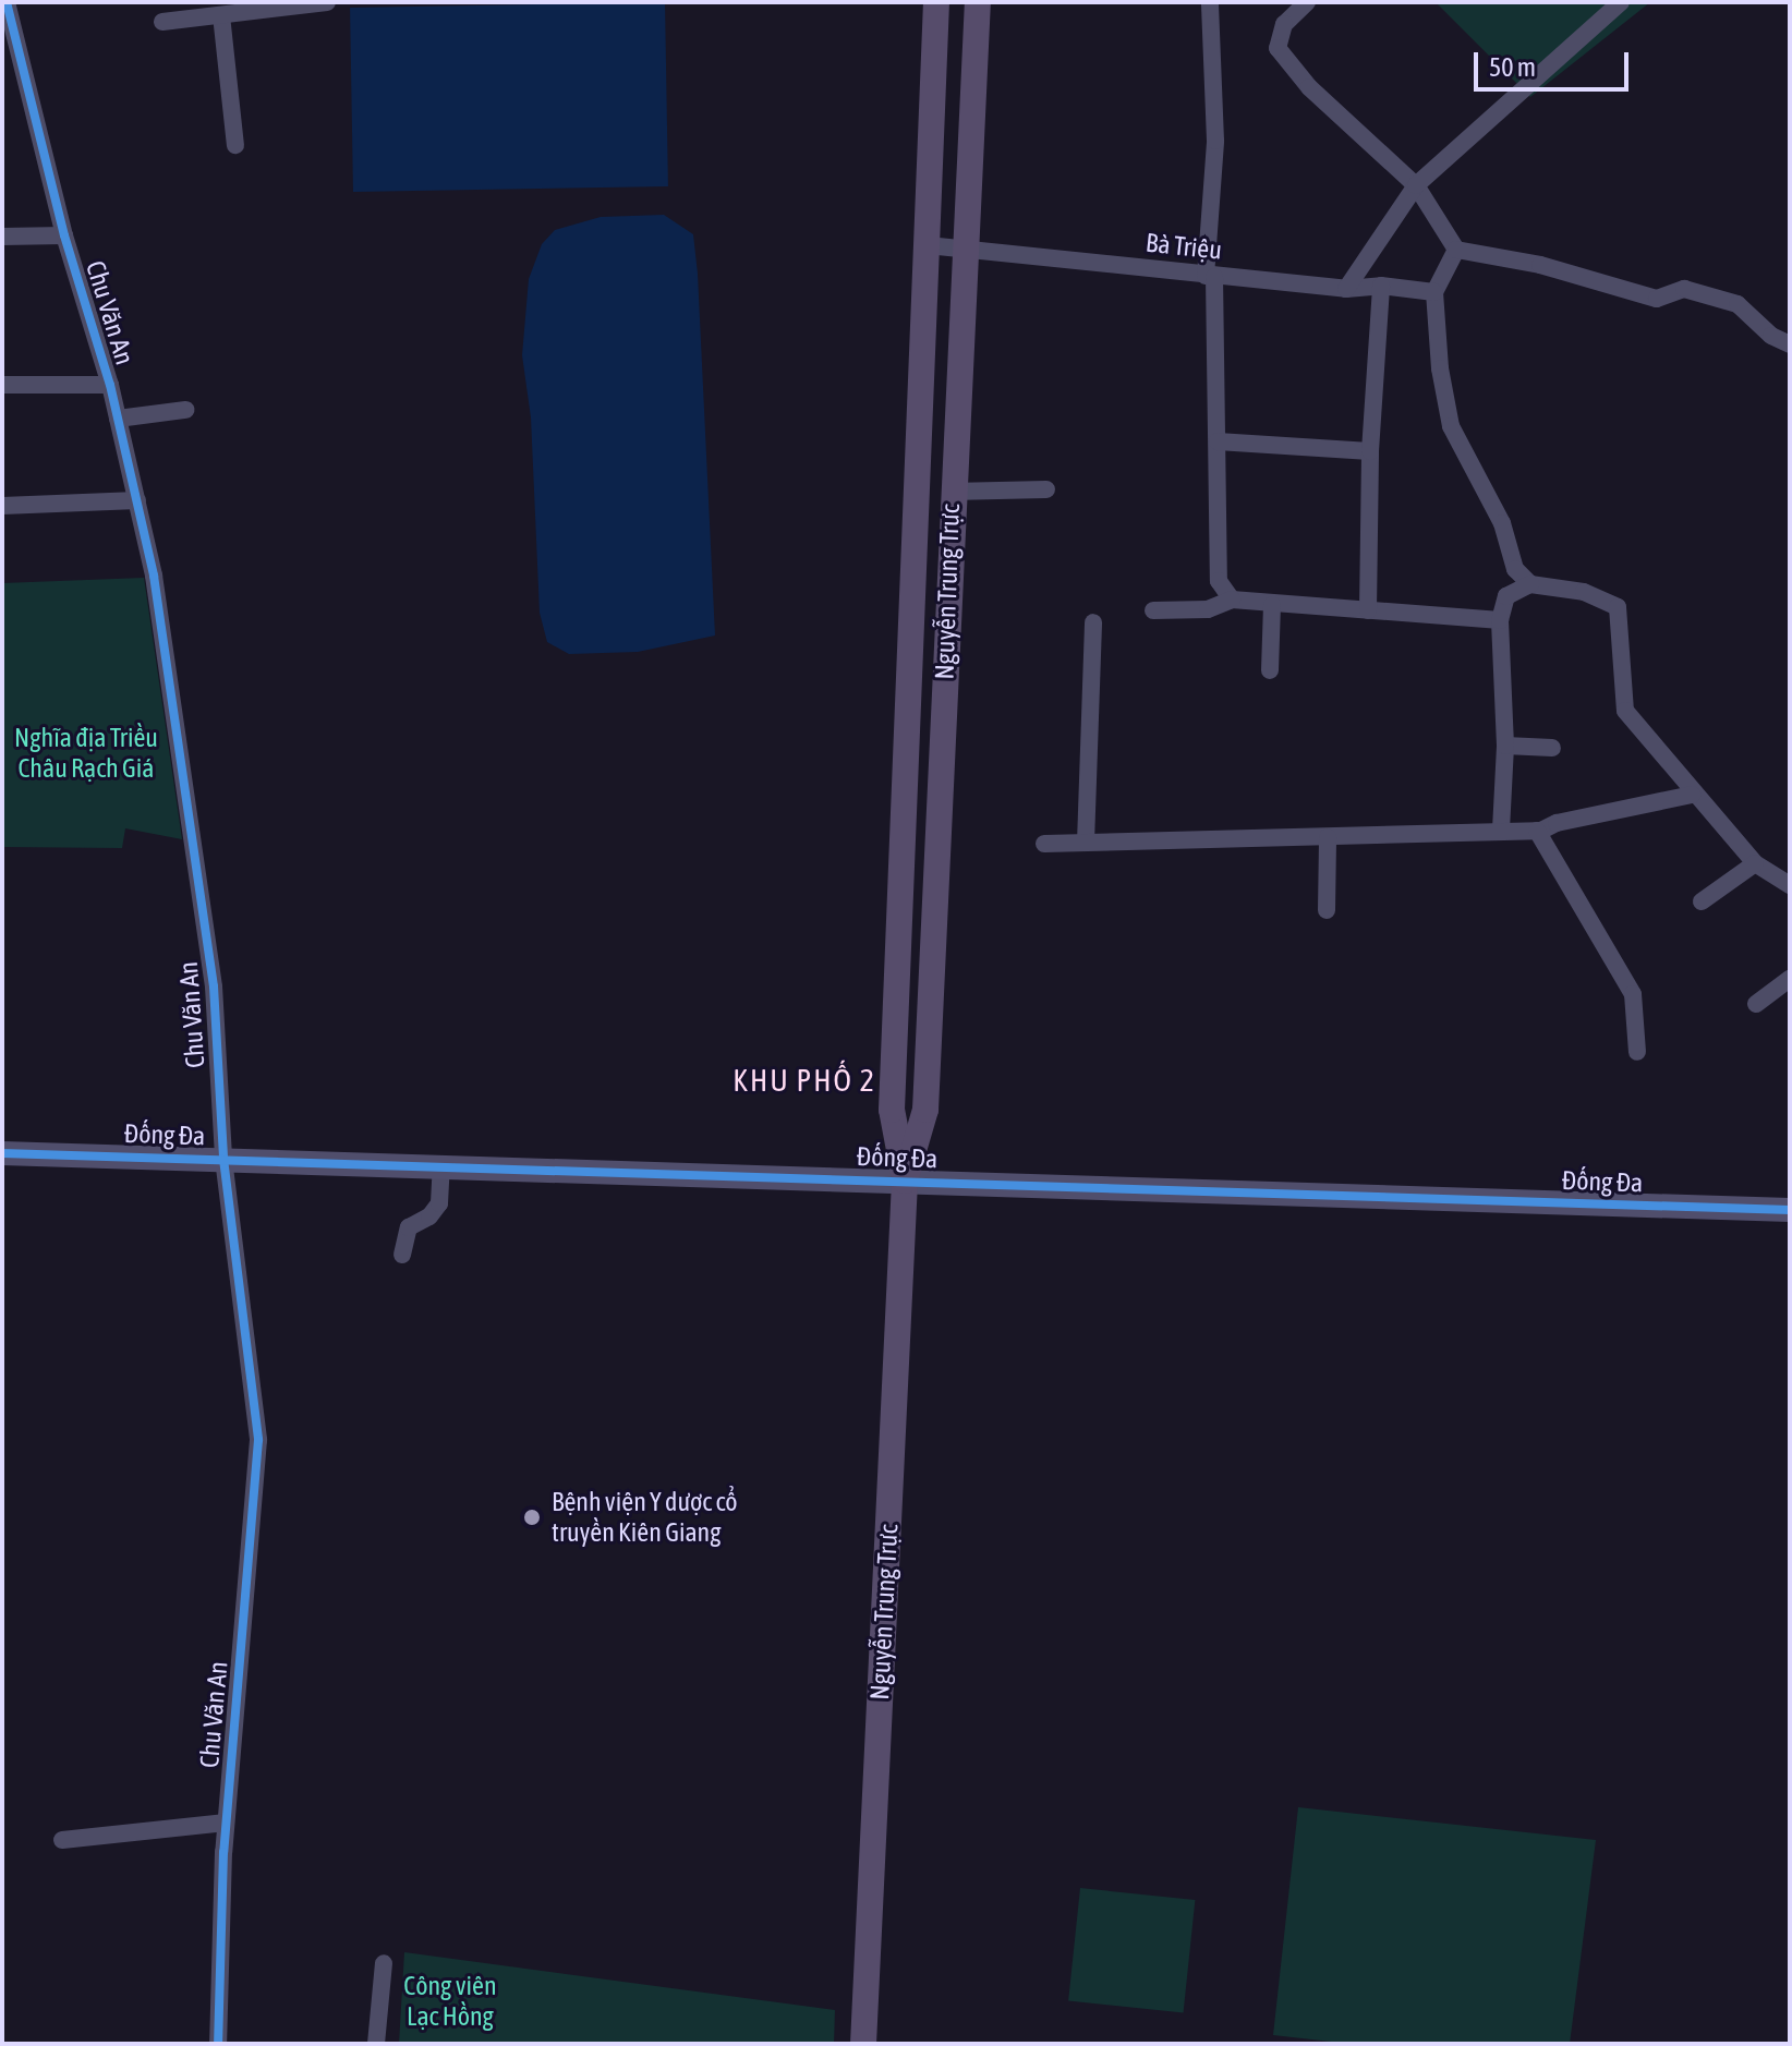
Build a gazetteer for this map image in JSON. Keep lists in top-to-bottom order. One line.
{"streets":{"main road":["Nguyễn Trung Trực"],"street":["Bà Triệu","Chu Văn An","Đống Đa"]},"crossings":[["Bà Triệu","Nguyễn Trung Trực"],["Chu Văn An","Đống Đa"],["Nguyễn Trung Trực","Đống Đa"]],"districts":["KHU PHỐ 2"],"parks":["Nghĩa địa Triều Châu Rạch Giá","Công viên Lạc Hồng"],"places":["Bệnh viện Y dược cổ truyền Kiên Giang"],"scale_bar":"50 m"}
